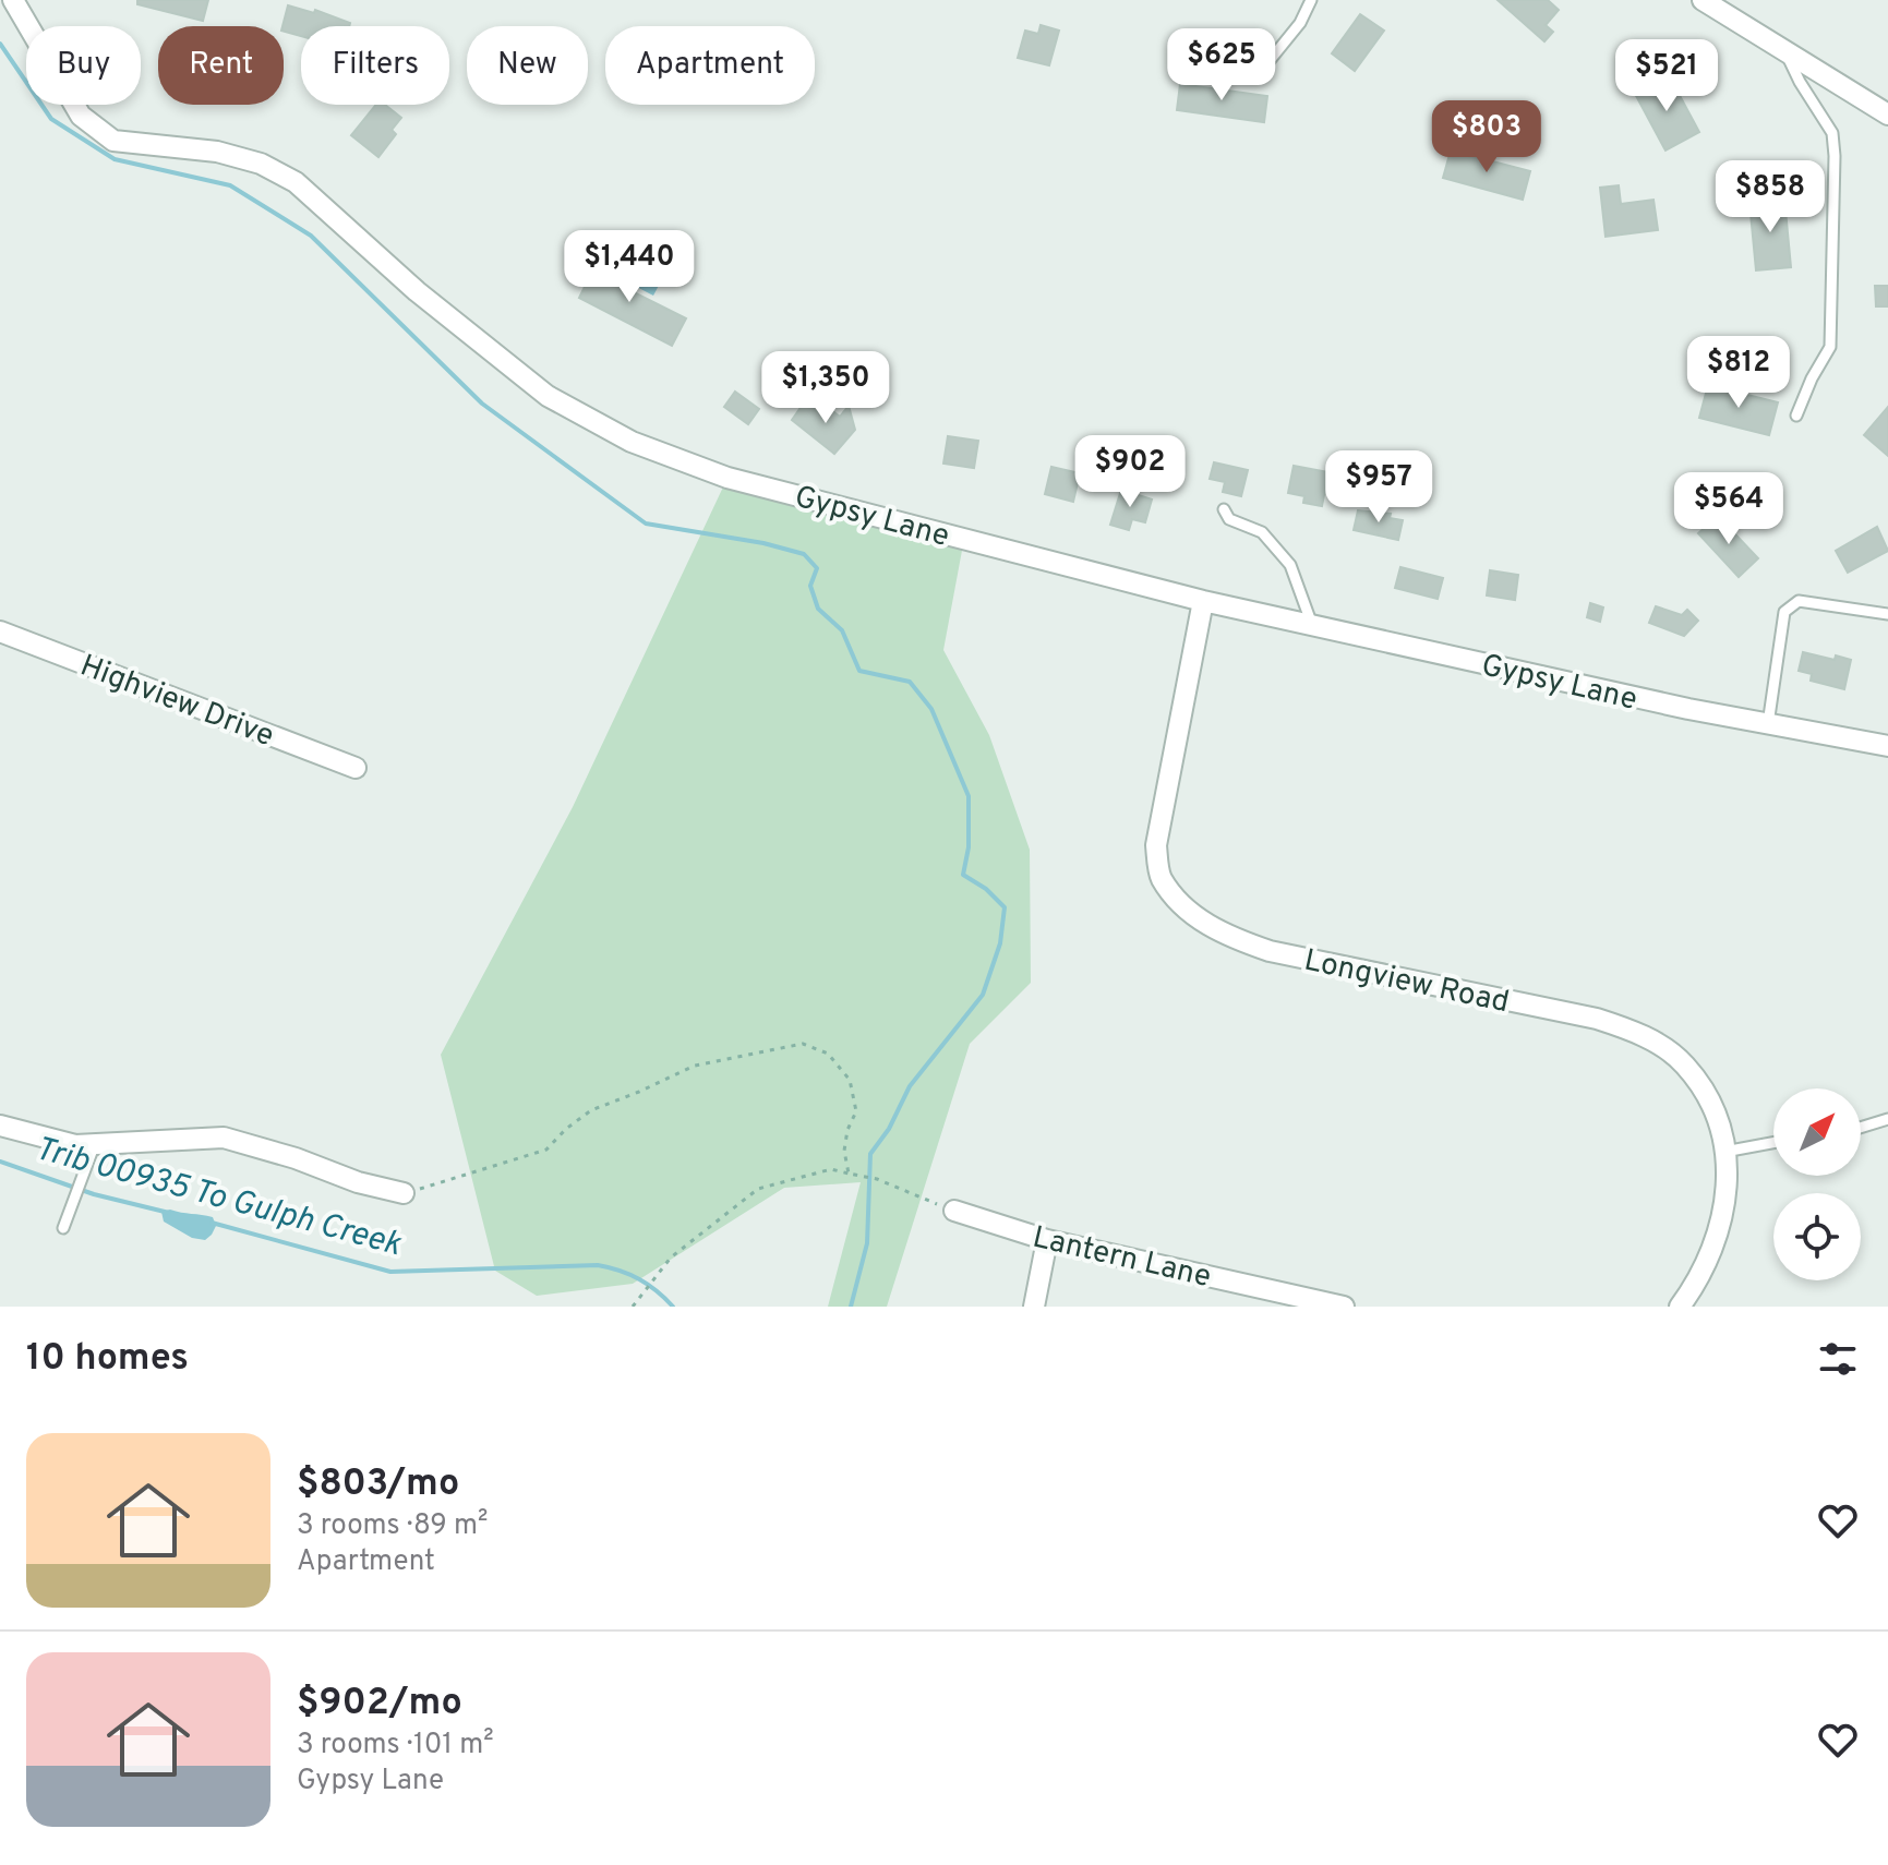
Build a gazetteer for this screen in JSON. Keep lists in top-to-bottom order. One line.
{"streets":{"street":["Gypsy Lane","Highview Drive","Longview Road","Lantern Lane"]},"crossings":[["Gypsy Lane","Longview Road"]],"water":["Trib 00935 To Gulph Creek"],"north":"top right","page":{"chip":["Buy","Rent","Filters","New","Apartment"],"price":["$625","$521","$803","$858","$1,440","$812","$1,350","$902","$957","$564"],"heading":"10 homes","list":[{"name":"$803/mo","note":"3 rooms · 89 m² · Apartment"},{"name":"$902/mo","note":"3 rooms · 101 m² · Gypsy Lane"}]}}
